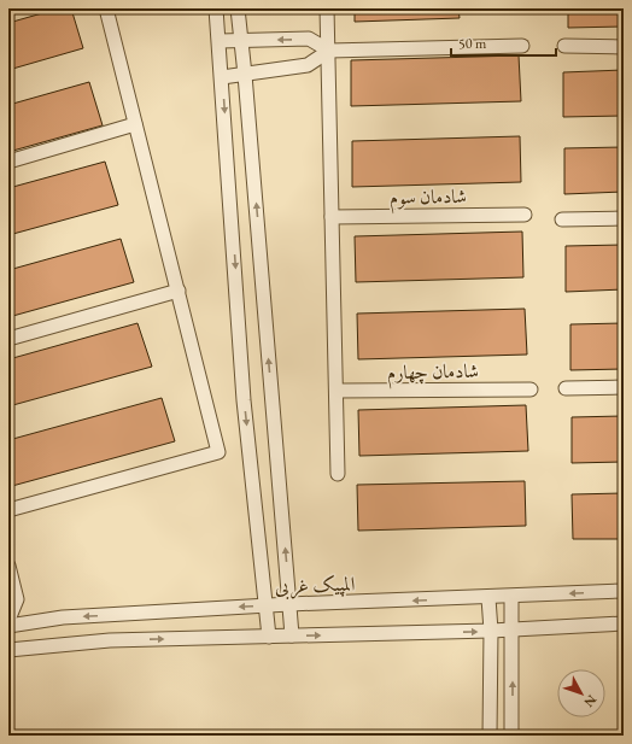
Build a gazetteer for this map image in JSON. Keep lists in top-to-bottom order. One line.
{"streets":{"street":["شادمان سوم","شادمان چهارم","المپیک غربی"]},"scale_bar":"50 m","north":"bottom right"}
